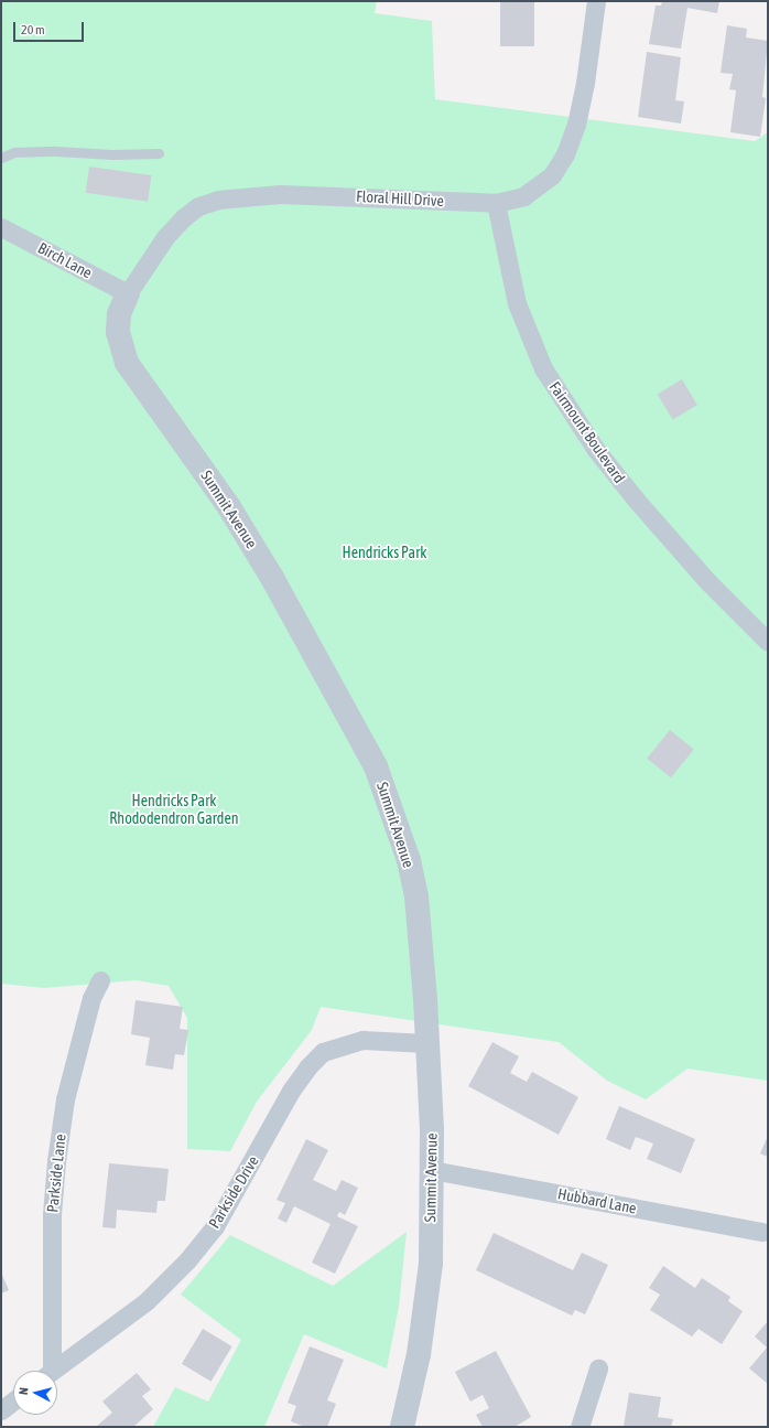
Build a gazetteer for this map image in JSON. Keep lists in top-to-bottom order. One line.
{"streets":{"street":["Floral Hill Drive","Birch Lane","Fairmount Boulevard","Summit Avenue","Parkside Lane","Parkside Drive","Hubbard Lane"]},"crossings":[["Floral Hill Drive","Birch Lane"],["Floral Hill Drive","Fairmount Boulevard"],["Floral Hill Drive","Summit Avenue"],["Birch Lane","Summit Avenue"],["Summit Avenue","Parkside Drive"],["Summit Avenue","Hubbard Lane"]],"parks":["Hendricks Park","Hendricks Park Rhododendron Garden"],"scale_bar":"20 m","north":"left"}
